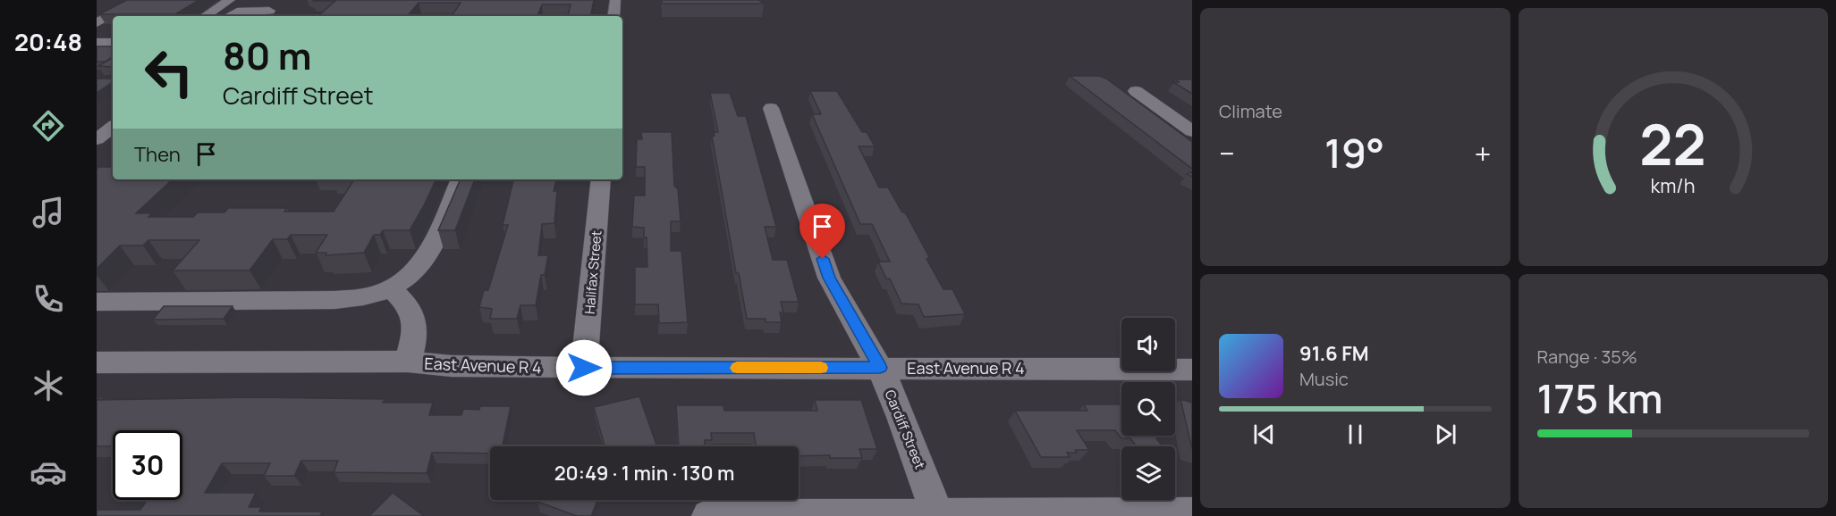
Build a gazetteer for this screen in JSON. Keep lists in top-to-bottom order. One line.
{"streets":{"street":["Halifax Street","East Avenue R 4","Cardiff Street"]},"crossings":[["Halifax Street","East Avenue R 4"],["East Avenue R 4","Cardiff Street"]],"page":{"tabs":"20:48","tile":["Climate",["Range · 35%","175 km"]],"turn":["80 m","Cardiff Street"],"then":"Then","heat":["−","19°","+"],"song":["91.6 FM","Music"],"limit":"30","trip":"20:49 · 1 min · 130 m","gauge":["22","km/h"]}}
